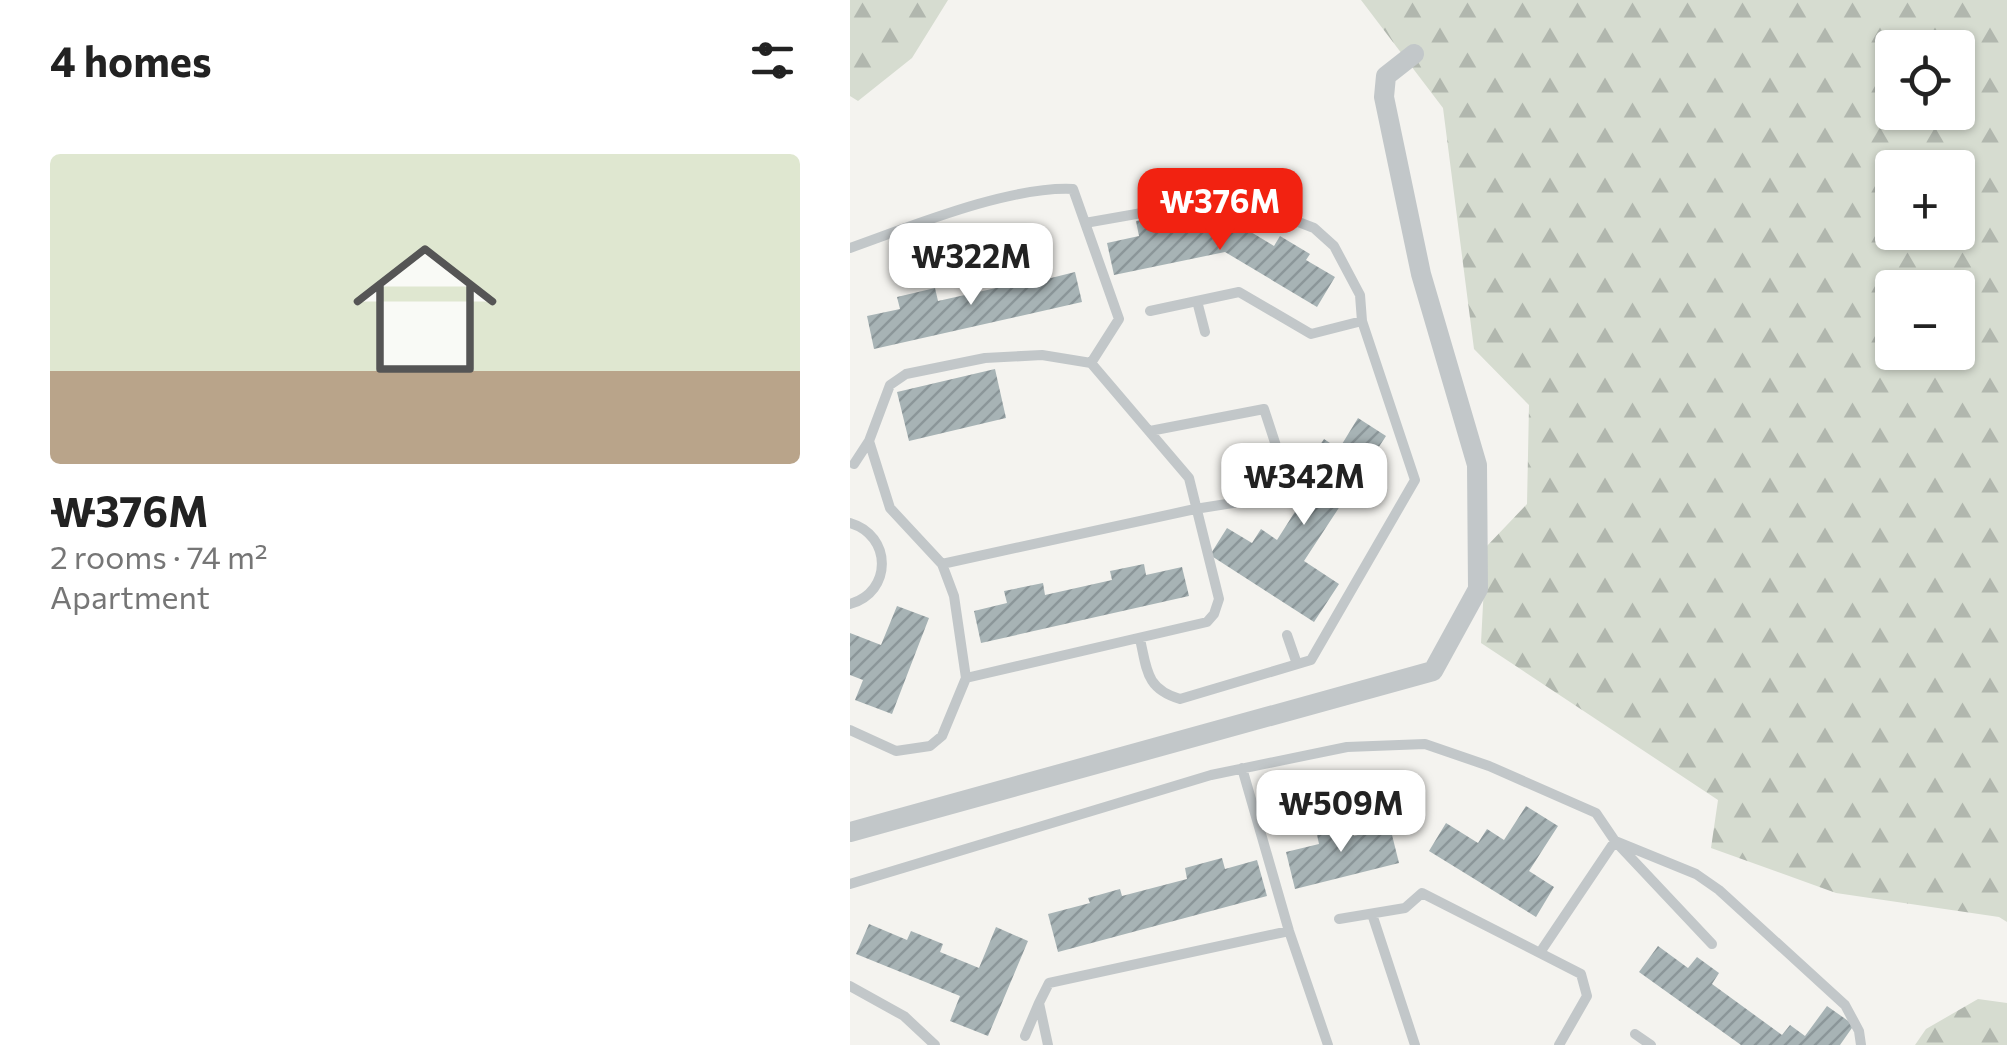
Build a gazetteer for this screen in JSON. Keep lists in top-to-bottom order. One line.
{"page":{"heading":"4 homes","map_buttons":["+","−"],"list":[{"name":"₩376M","note":"2 rooms · 74 m² · Apartment"}],"price":["₩376M","₩322M","₩342M","₩509M"]}}
